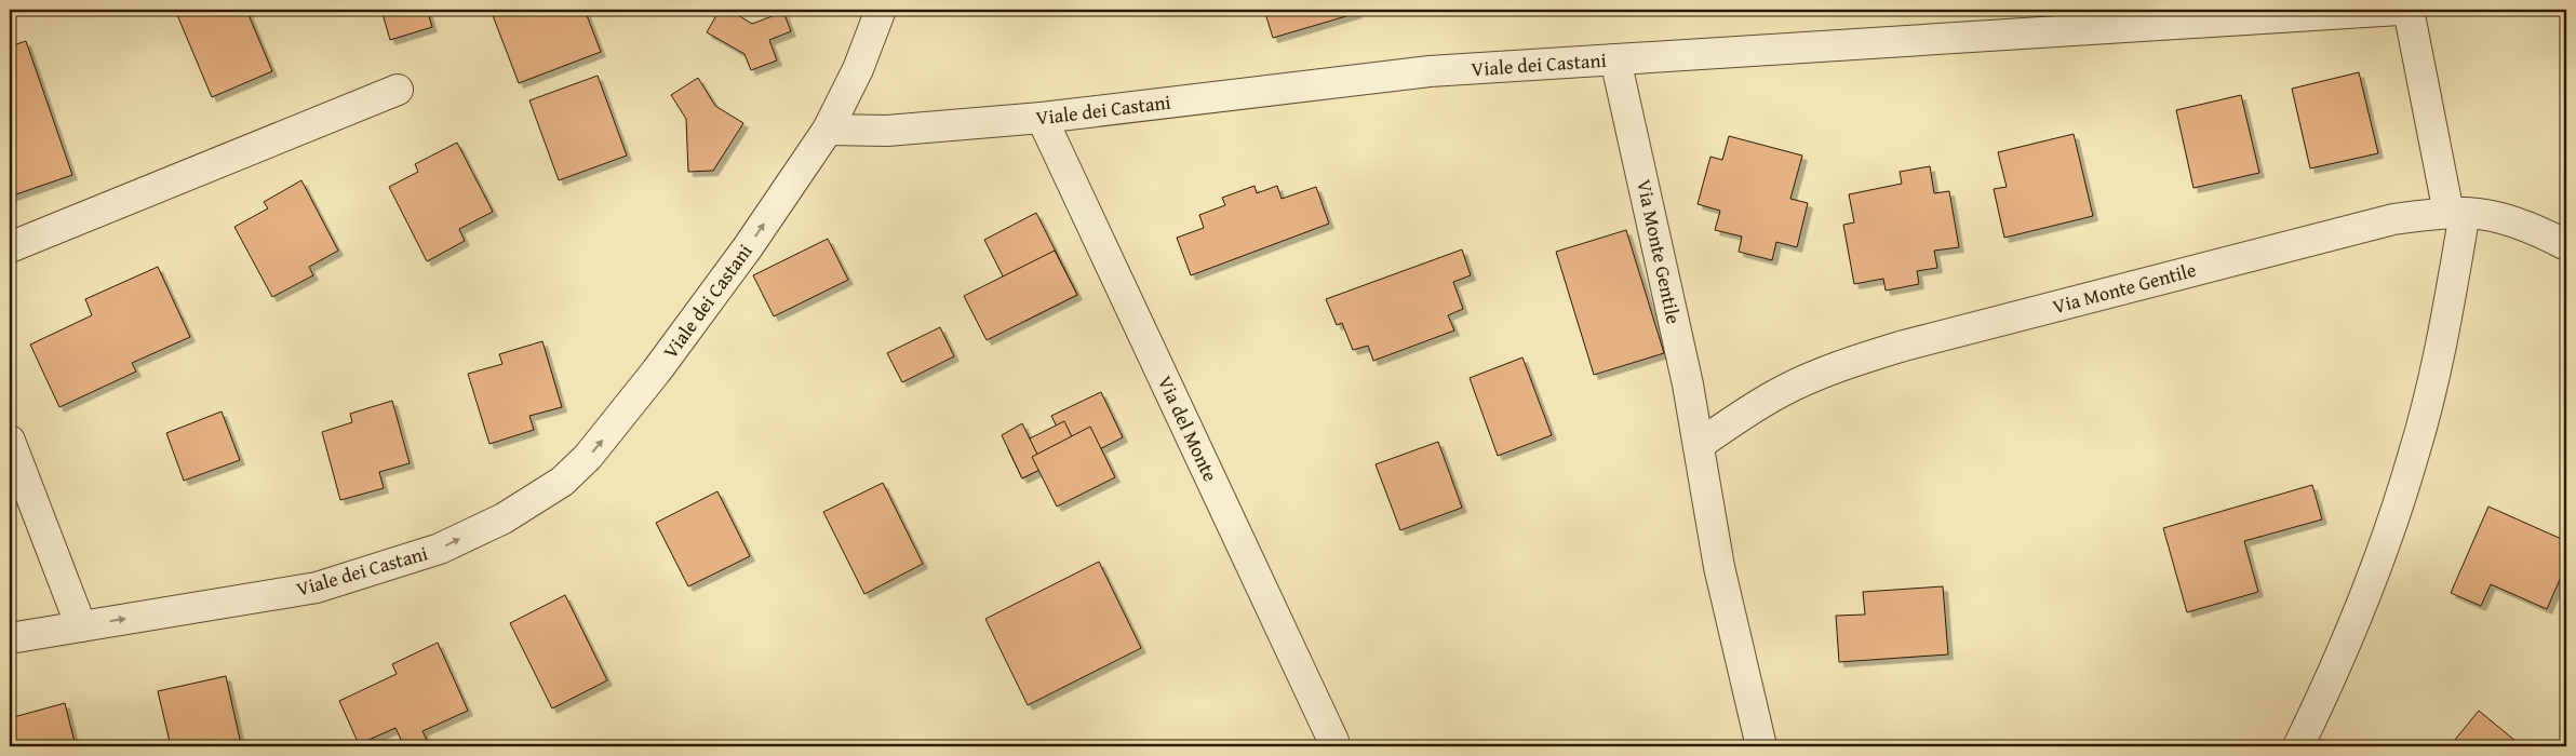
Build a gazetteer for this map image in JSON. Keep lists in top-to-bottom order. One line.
{"streets":{"street":["Viale dei Castani","Via Monte Gentile","Via del Monte"]},"crossings":[["Viale dei Castani","Via Monte Gentile"],["Viale dei Castani","Via del Monte"]]}
